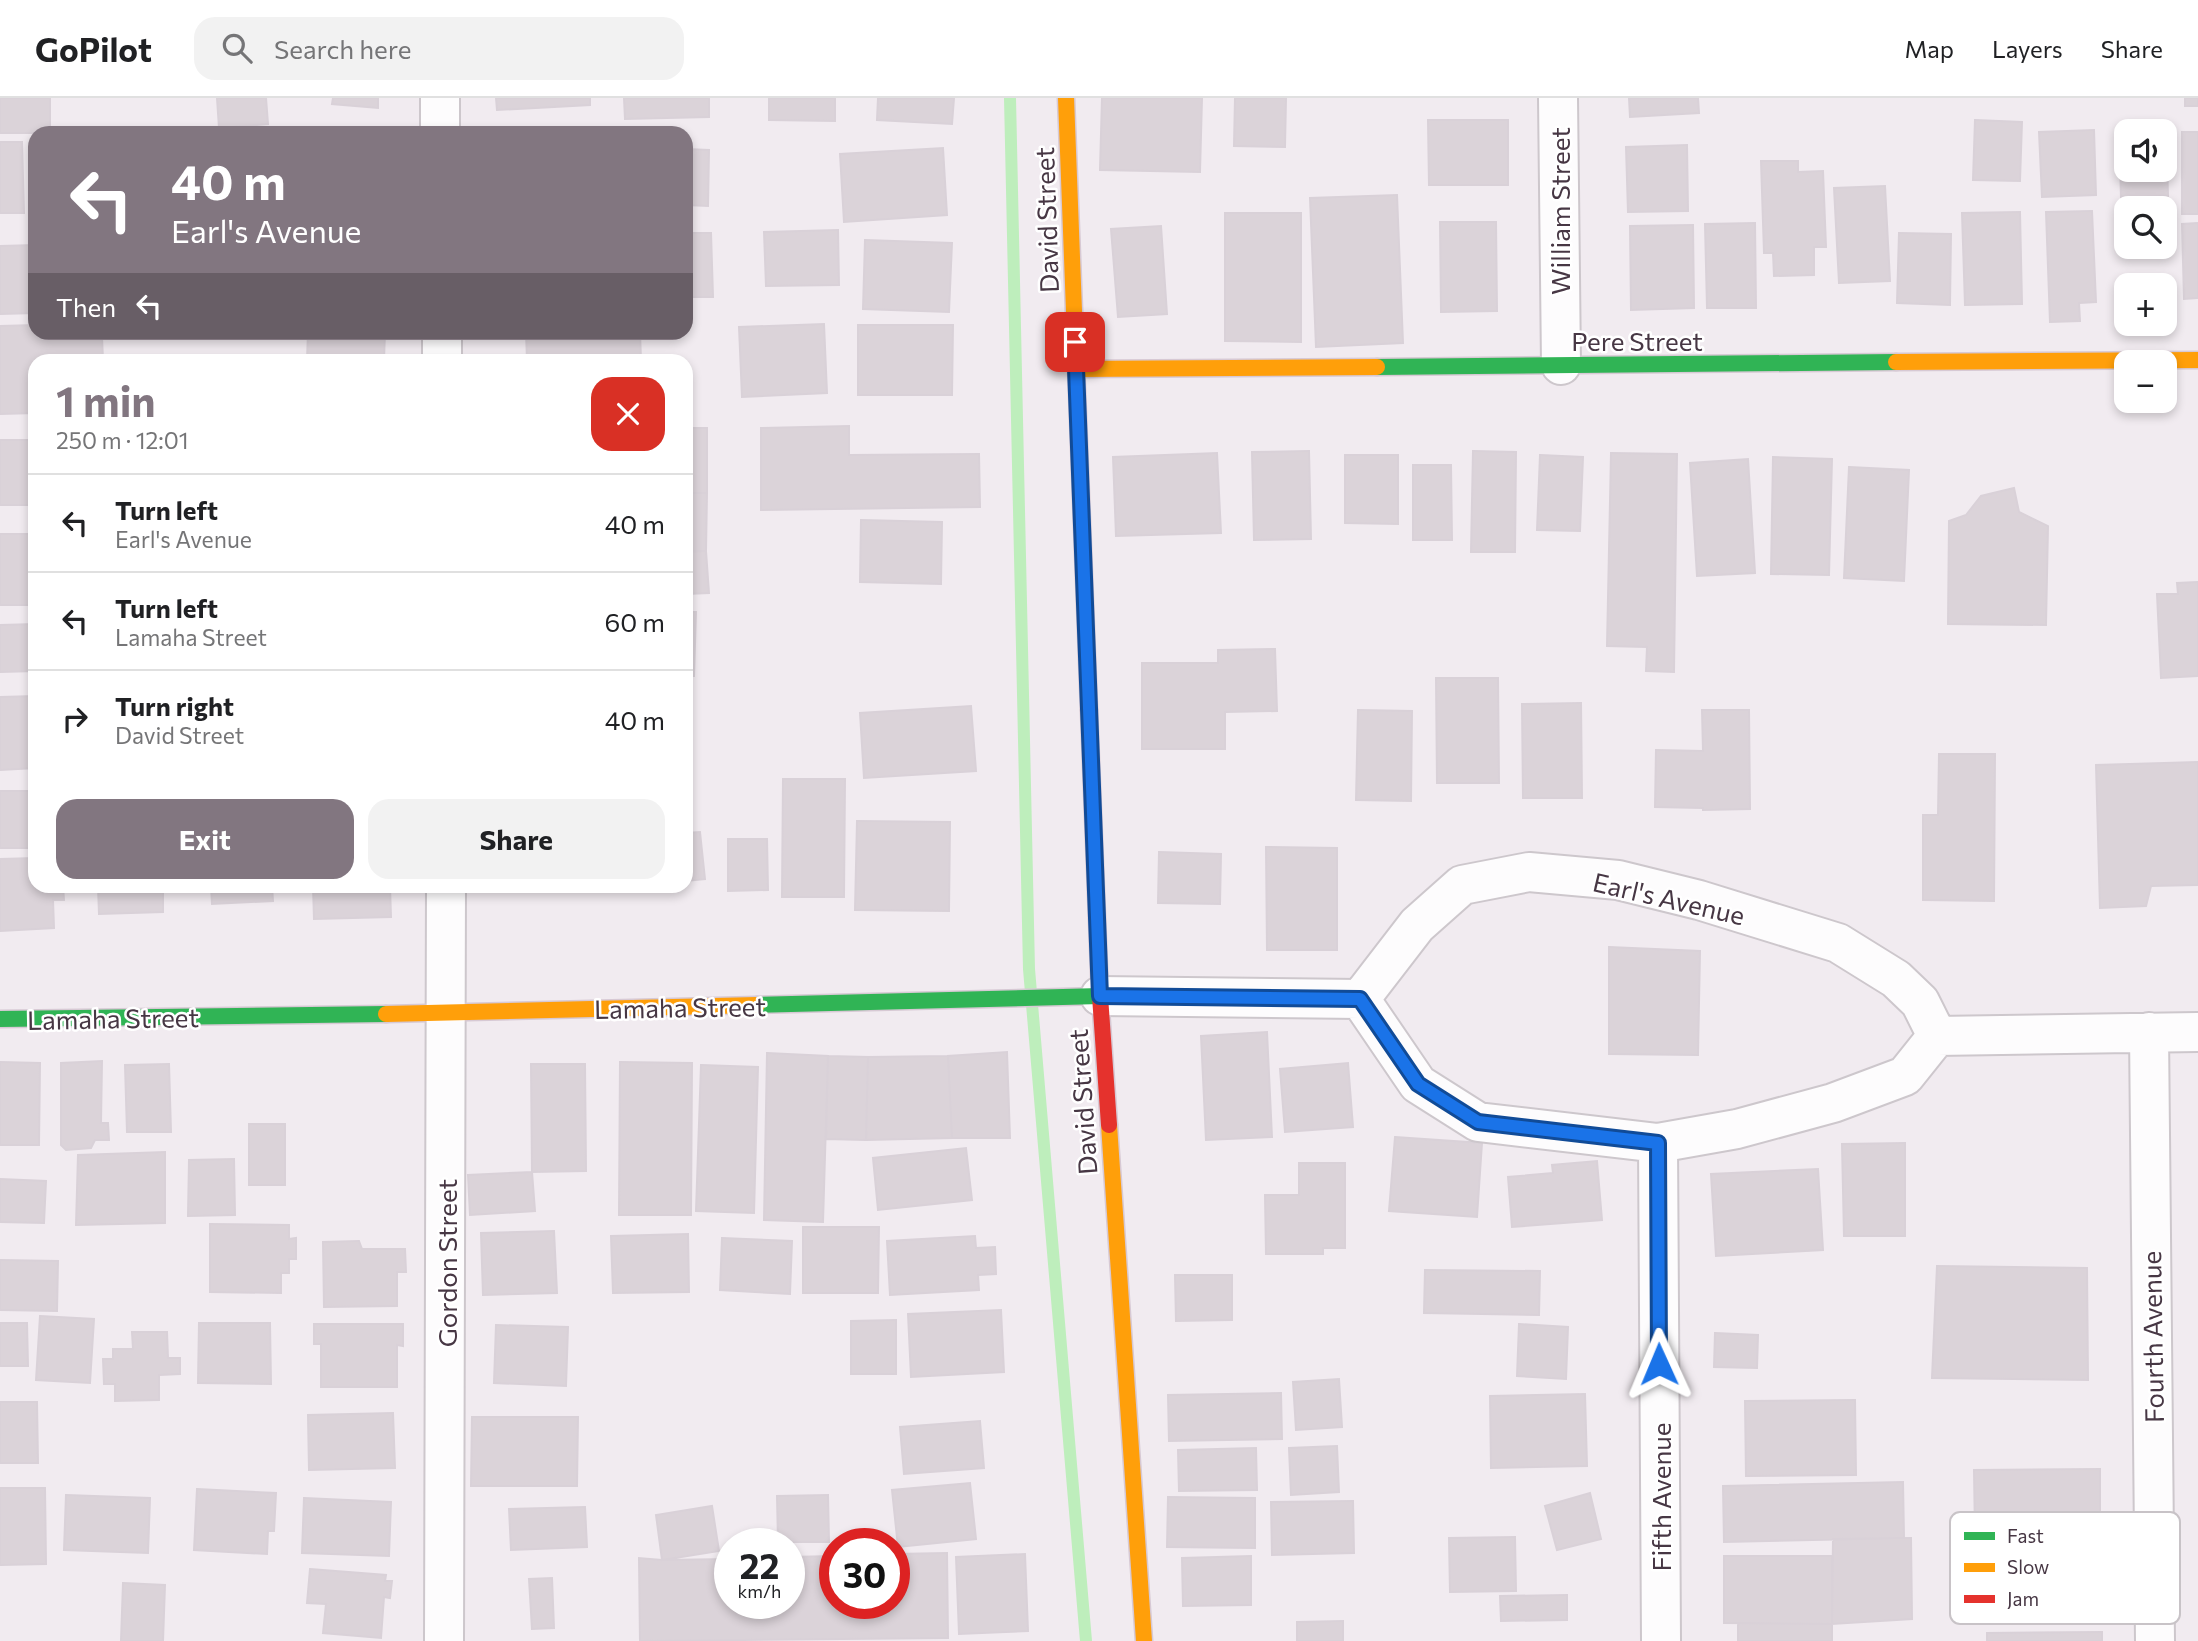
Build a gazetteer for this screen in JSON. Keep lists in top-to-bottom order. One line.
{"streets":{"street":["William Street","David Street","Pere Street","Earl's Avenue","Lamaha Street","Gordon Street","Fourth Avenue","Fifth Avenue"]},"crossings":[["William Street","Pere Street"],["David Street","Pere Street"],["David Street","Lamaha Street"],["Earl's Avenue","Lamaha Street"],["Lamaha Street","Gordon Street"]],"legend":["Fast","Slow","Jam"],"page":{"header":"GoPilot","search":"Search here","nav":["Map","Layers","Share"],"map_buttons":["+","−"],"turn":["40 m","Earl's Avenue"],"then":"Then","heading":["1 min","250 m · 12:01"],"list":[{"name":"Turn left","note":"Earl's Avenue","value":"40 m"},{"name":"Turn left","note":"Lamaha Street","value":"60 m"},{"name":"Turn right","note":"David Street","value":"40 m"}],"buttons":["Exit","Share"],"speed":"22 km/h","limit":"30"}}
